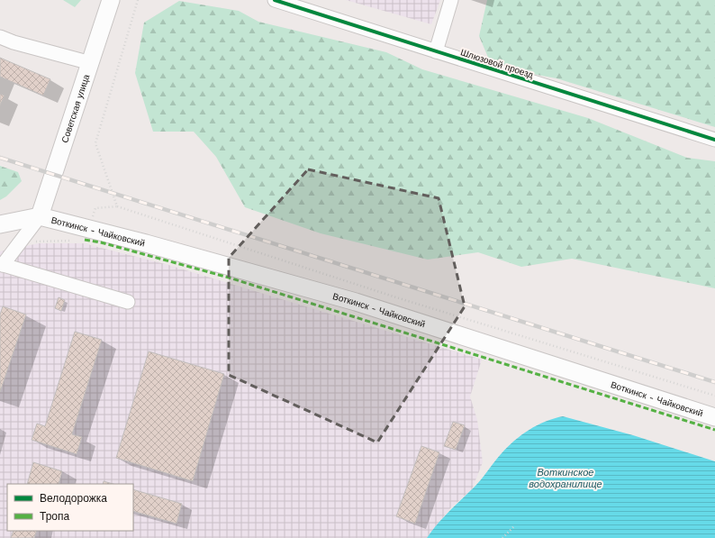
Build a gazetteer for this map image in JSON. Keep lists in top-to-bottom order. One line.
{"streets":{"main road":["Советская улица","Воткинск - Чайковский"],"street":["Шлюзовой проезд"]},"crossings":[["Советская улица","Воткинск - Чайковский"]],"water":["Воткинское водохранилище"],"legend":["Велодорожка","Тропа"]}
